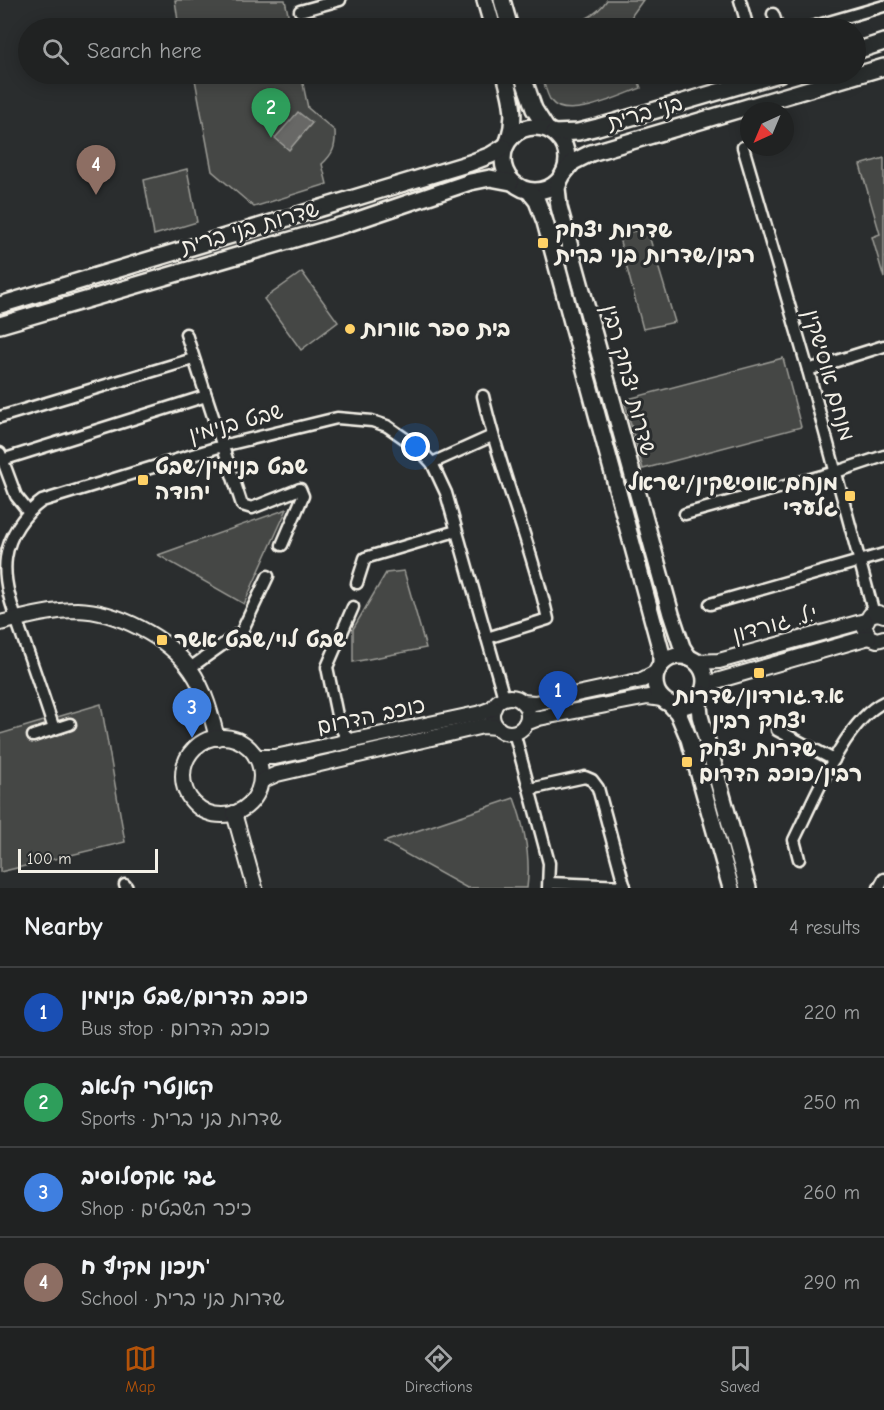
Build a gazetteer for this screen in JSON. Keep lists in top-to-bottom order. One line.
{"streets":{"main road":["בני ברית","שדרות בני ברית","שדרות יצחק רבין"],"street":["מנחם אוסישקין","שבט בנימין","י.ל. גורדון","כוכב הדרום"]},"crossings":[["בני ברית","שדרות בני ברית"],["בני ברית","שדרות יצחק רבין"],["שדרות בני ברית","שדרות יצחק רבין"],["מנחם אוסישקין","י.ל. גורדון"],["שדרות יצחק רבין","י.ל. גורדון"],["שבט בנימין","כוכב הדרום"]],"places":{"transit":["שדרות יצחק רבין/שדרות בני ברית","שבט בנימין/שבט יהודה","מנחם אוסישקין/ישראל גלעדי","שבט לוי/שבט אשר","א.ד.גורדון/שדרות יצחק רבין","שדרות יצחק רבין/כוכב הדרום"],"other":["בית ספר אורות"]},"scale_bar":"100 m","north":"bottom left","page":{"search":"Search here","pins":["2","4","1","3"],"scale":"100 m","heading":["Nearby","4 results"],"list":[{"mark":"1","name":"כוכב הדרום/שבט בנימין","note":"Bus stop · כוכב הדרום","value":"220 m"},{"mark":"2","name":"קאנטרי קלאב","note":"Sports · שדרות בני ברית","value":"250 m"},{"mark":"3","name":"גבי אקסלוסיב","note":"Shop · כיכר השבטים","value":"260 m"},{"mark":"4","name":"תיכון מקיף ח'","note":"School · שדרות בני ברית","value":"290 m"}],"nav":["Map","Directions","Saved"]}}
